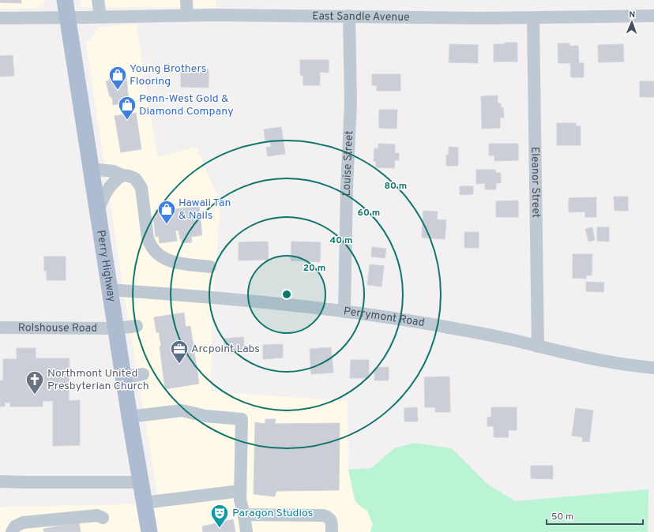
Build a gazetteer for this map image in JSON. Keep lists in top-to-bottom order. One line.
{"streets":{"main road":["Perry Highway"],"street":["East Sandle Avenue","Louise Street","Eleanor Street","Perrymont Road","Rolshouse Road"]},"crossings":[["East Sandle Avenue","Louise Street"],["East Sandle Avenue","Eleanor Street"],["East Sandle Avenue","Perry Highway"],["Louise Street","Perrymont Road"],["Eleanor Street","Perrymont Road"],["Perry Highway","Perrymont Road"],["Perry Highway","Rolshouse Road"]],"places":{"shop":["Young Brothers Flooring","Penn-West Gold & Diamond Company","Hawaii Tan & Nails"],"office":["Arcpoint Labs"],"church":["Northmont United Presbyterian Church"],"theatre":["Paragon Studios"]},"scale_bar":"50 m","north":"top","rings":["80 m","60 m","40 m","20 m"]}
